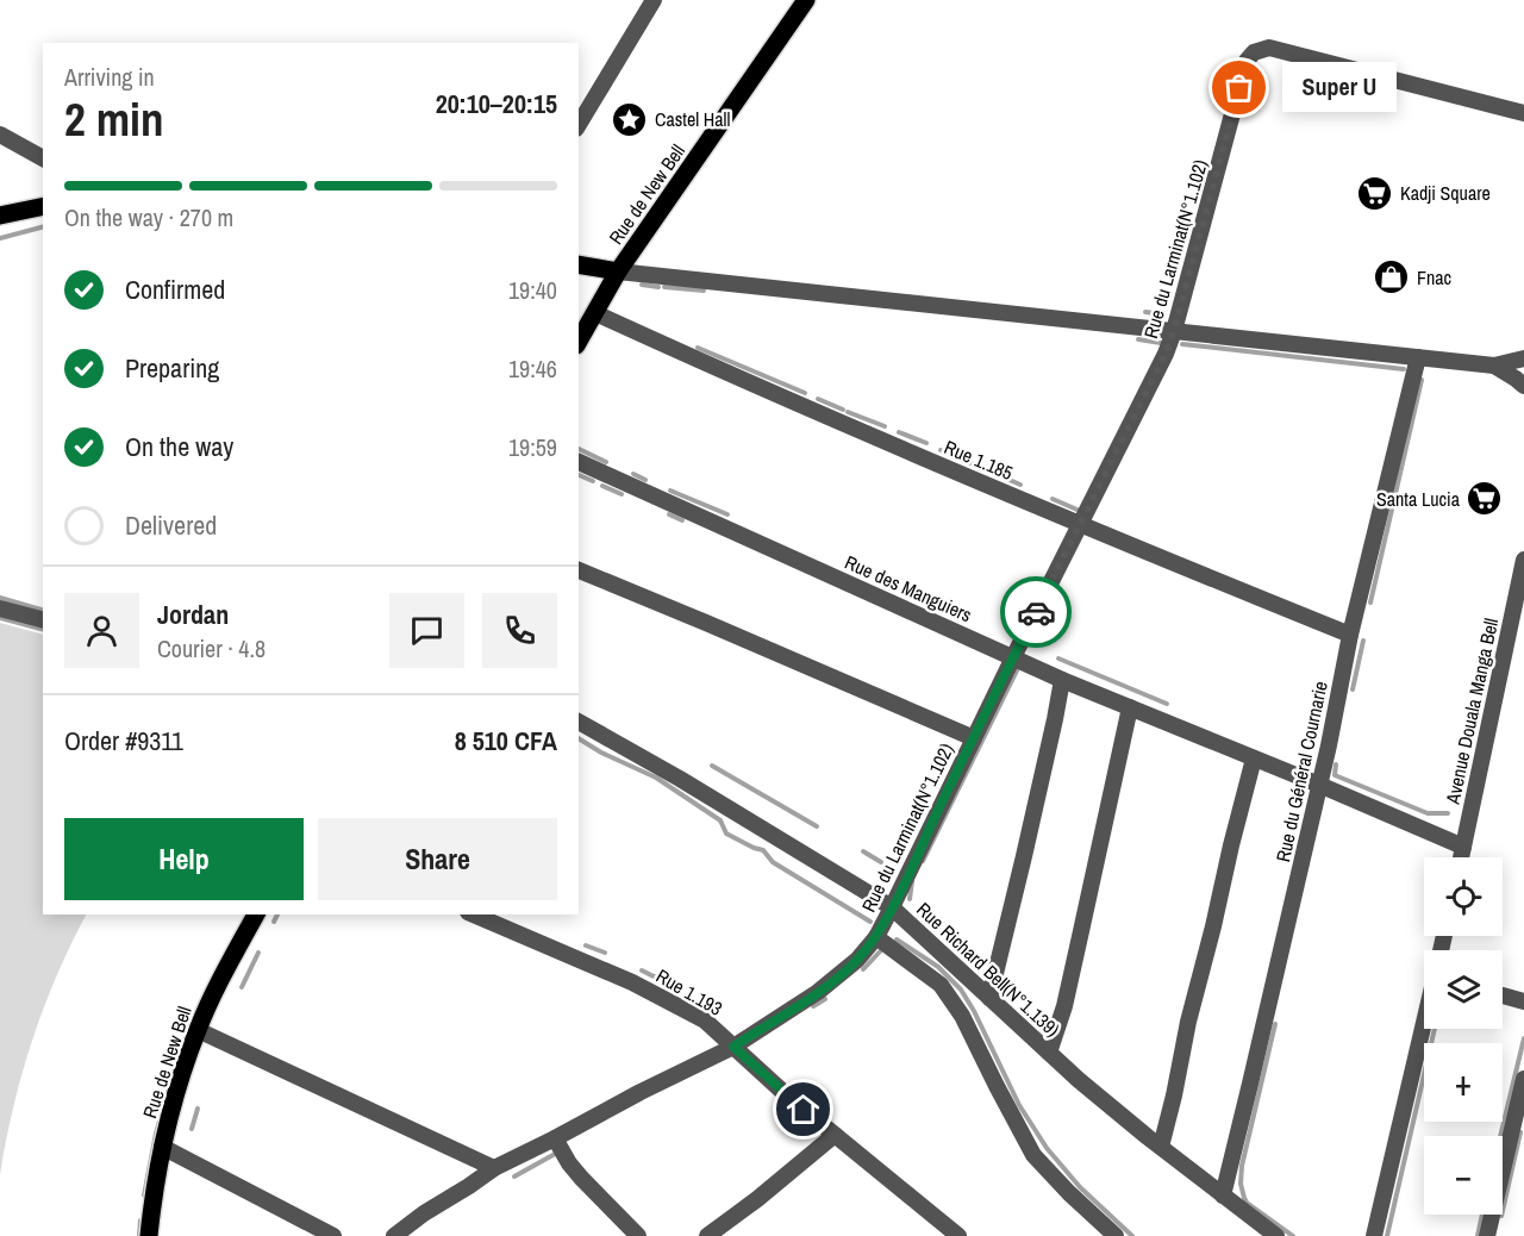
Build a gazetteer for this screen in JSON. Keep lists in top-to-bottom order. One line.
{"streets":{"main road":["Rue de New Bell"],"street":["Rue du Larminat(N°1.102)","Rue 1.185","Rue des Manguiers","Avenue Douala Manga Bell","Rue du Général Cournarie","Rue Richard Bell(N°1.139)","Rue 1.193"]},"crossings":[["Rue de New Bell","Rue 1.185"],["Rue du Larminat(N°1.102)","Rue 1.185"],["Rue du Larminat(N°1.102)","Rue des Manguiers"],["Rue du Larminat(N°1.102)","Rue Richard Bell(N°1.139)"],["Rue du Larminat(N°1.102)","Rue 1.193"],["Rue 1.185","Rue du Général Cournarie"],["Rue des Manguiers","Avenue Douala Manga Bell"],["Rue des Manguiers","Rue du Général Cournarie"],["Rue du Général Cournarie","Rue Richard Bell(N°1.139)"]],"places":{"other":["Super U"],"place":["Castel Hall"],"supermarket":["Kadji Square","Santa Lucia"],"shop":["Fnac"]},"page":{"heading":["2 min","Arriving in","20:10–20:15"],"panel":["Jordan","Courier · 4.8","Order #9311","8 510 CFA"],"bubble":"Super U","bar":"On the way · 270 m","list":[["Confirmed","19:40"],["Preparing","19:46"],["On the way","19:59"],"Delivered"],"buttons":["Help","Share"],"map_buttons":["+","−"]}}
